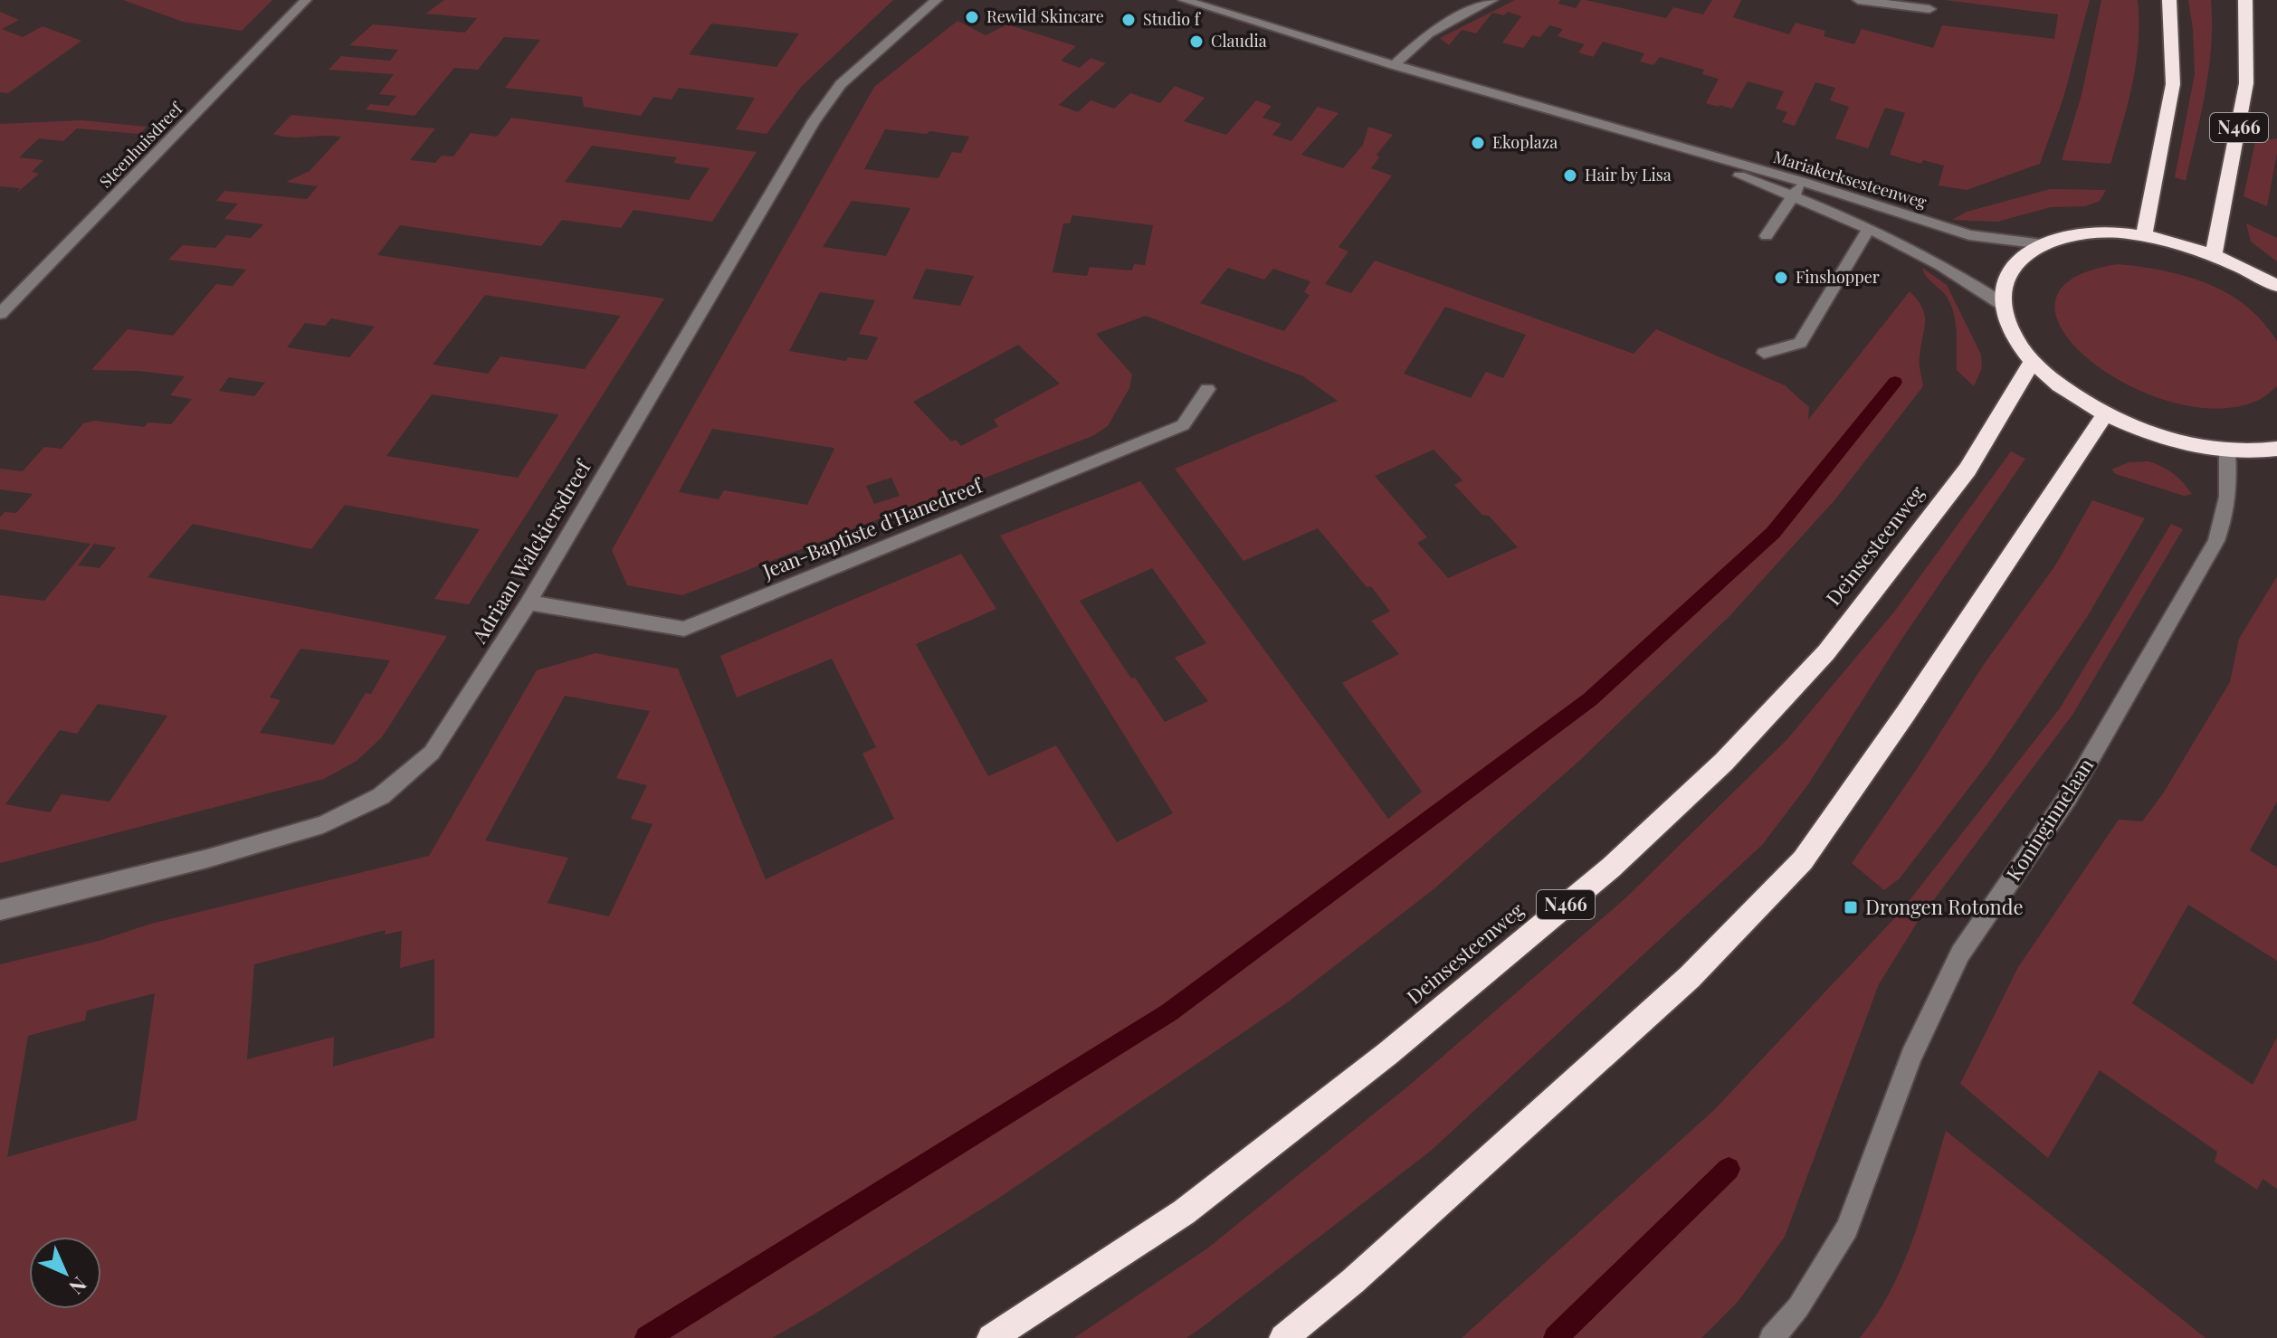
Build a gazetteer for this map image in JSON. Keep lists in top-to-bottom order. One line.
{"streets":{"highway":["N466","Deinsesteenweg"],"street":["Steenhuisdreef","Mariakerksesteenweg","Jean-Baptiste d'Hanedreef","Adriaan Walckiersdreef","Koninginnelaan"]},"crossings":[["Jean-Baptiste d'Hanedreef","Adriaan Walckiersdreef"]],"places":{"other":["Rewild Skincare","Studio f","Claudia","Ekoplaza","Hair by Lisa","Finshopper"],"transit":["Drongen Rotonde"]},"north":"bottom right"}
